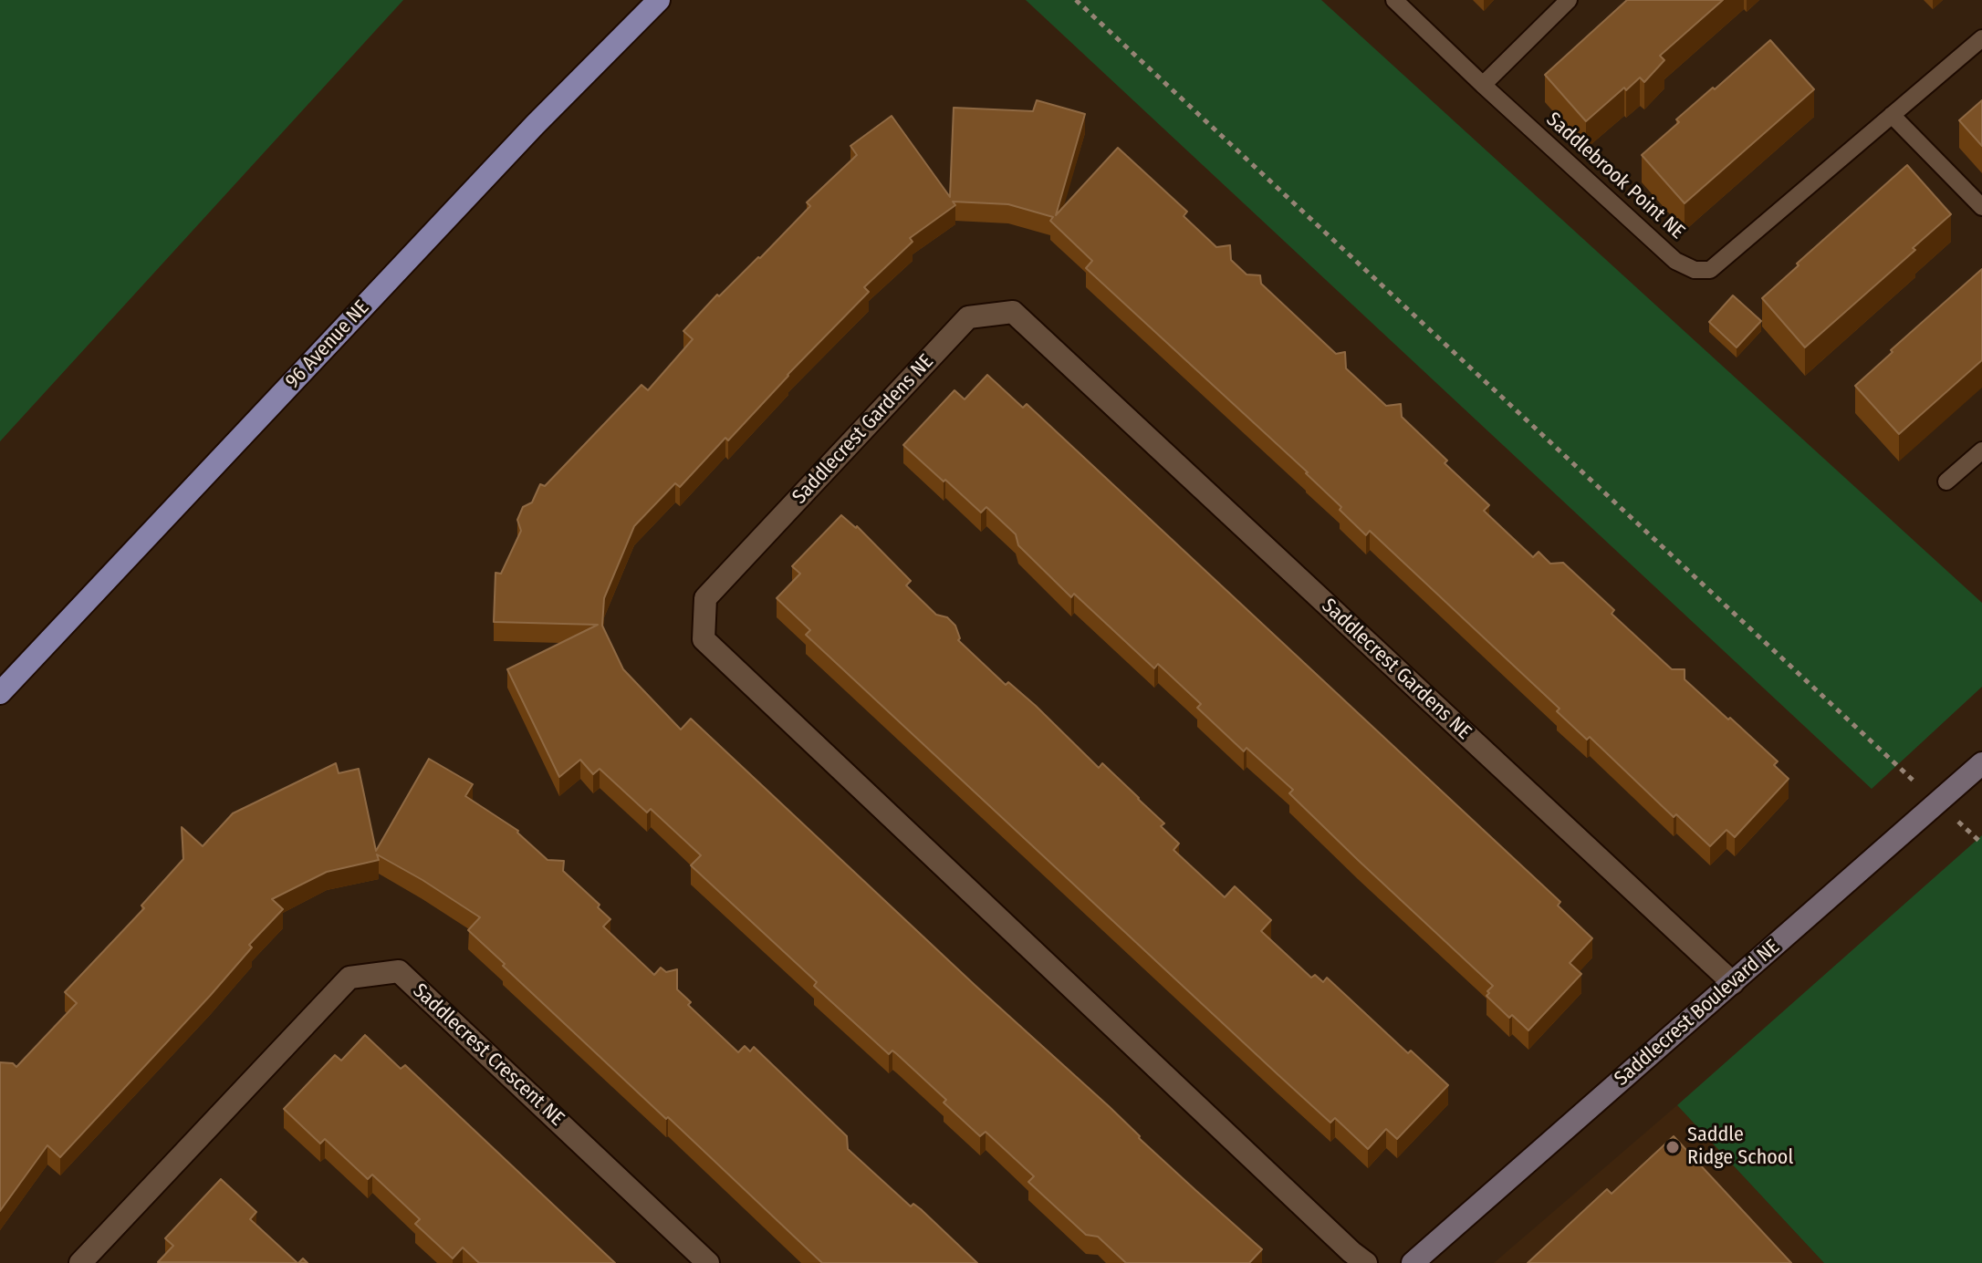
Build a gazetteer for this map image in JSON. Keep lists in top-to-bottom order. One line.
{"streets":{"main road":["96 Avenue NE"],"street":["Saddlecrest Gardens NE","Saddlecrest Boulevard NE","Saddlecrest Crescent NE"],"lane":["Saddlebrook Point NE"]},"crossings":[["Saddlecrest Gardens NE","Saddlecrest Boulevard NE"]],"places":["Saddle Ridge School"]}
